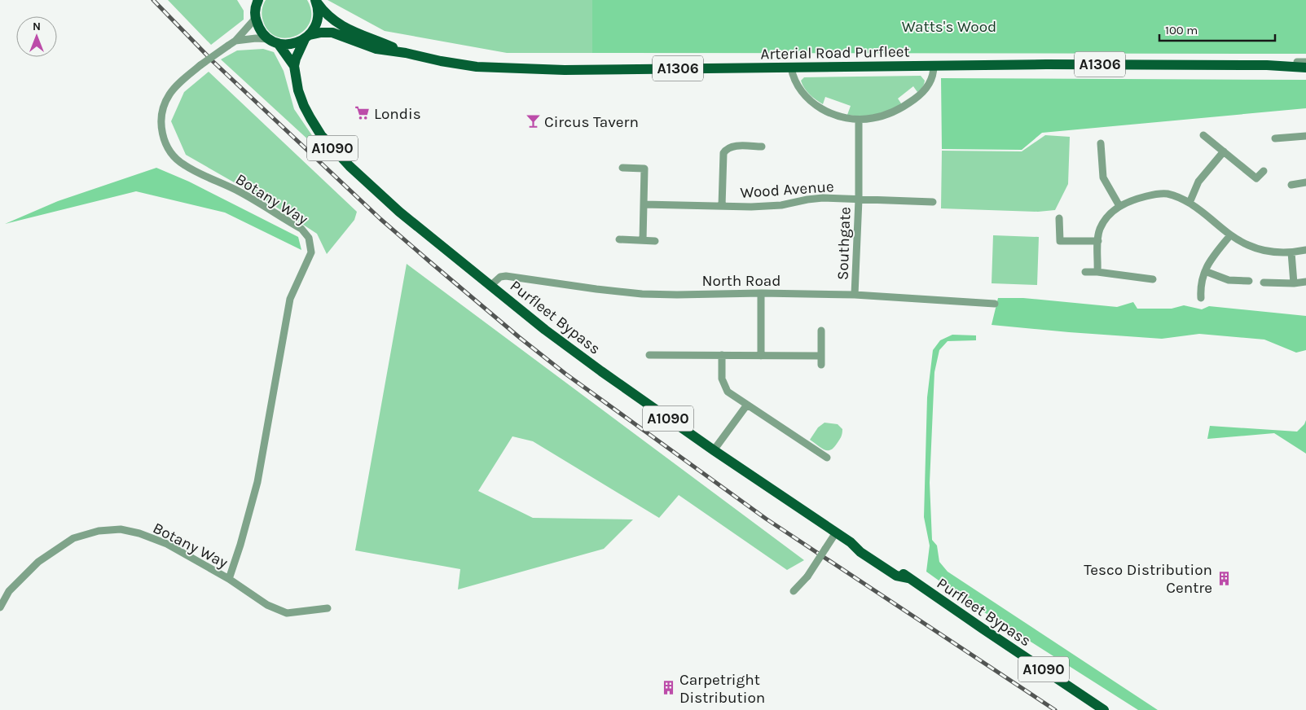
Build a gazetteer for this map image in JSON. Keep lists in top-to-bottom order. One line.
{"streets":{"main road":["Arterial Road Purfleet","A1306","A1090","Purfleet Bypass"],"street":["Wood Avenue","Botany Way","Southgate","North Road"]},"crossings":[["Arterial Road Purfleet","Botany Way"],["Arterial Road Purfleet","Purfleet Bypass"],["Wood Avenue","Southgate"],["Botany Way","Purfleet Bypass"],["Southgate","North Road"],["North Road","Purfleet Bypass"]],"parks":["Watts's Wood"],"places":{"supermarket":["Londis"],"bar":["Circus Tavern"],"building":["Tesco Distribution Centre","Carpetright Distribution"]},"scale_bar":"100 m","north":"top"}
